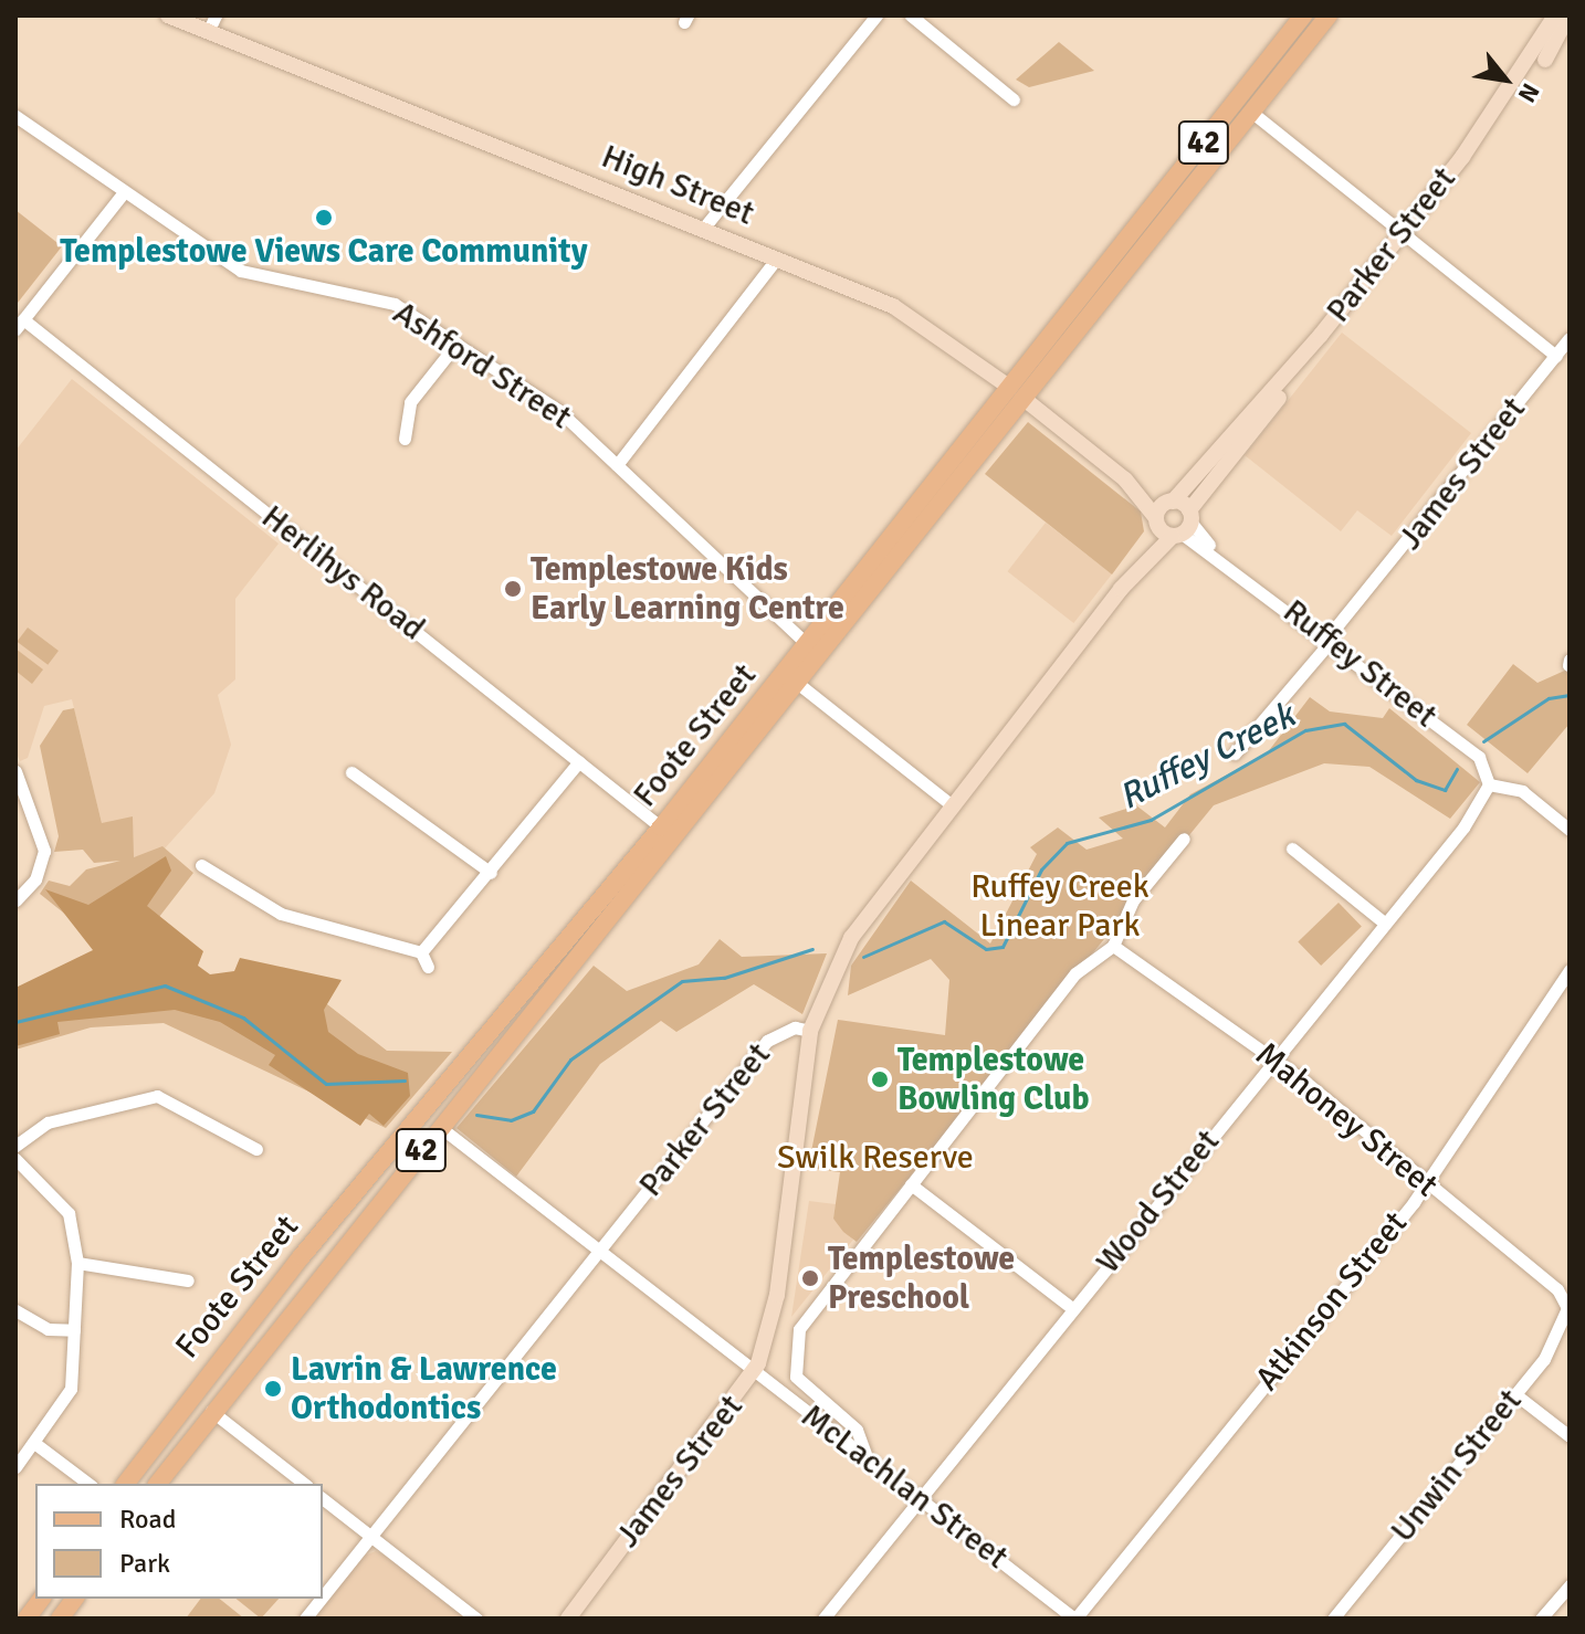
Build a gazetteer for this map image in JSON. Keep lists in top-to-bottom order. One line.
{"streets":{"main road":["42","High Street","Parker Street","James Street","Foote Street"],"street":["Ashford Street","Herlihys Road","Ruffey Street","Mahoney Street","Wood Street","Atkinson Street","Unwin Street","McLachlan Street"]},"crossings":[["High Street","Parker Street"],["High Street","Ruffey Street"],["High Street","Foote Street"],["Parker Street","Ruffey Street"],["Parker Street","McLachlan Street"],["Ashford Street","Foote Street"],["James Street","Ruffey Street"],["James Street","McLachlan Street"],["Herlihys Road","Foote Street"],["Ruffey Street","Wood Street"],["Foote Street","McLachlan Street"],["Mahoney Street","Wood Street"],["Mahoney Street","Atkinson Street"],["Mahoney Street","Unwin Street"],["Wood Street","McLachlan Street"],["Atkinson Street","McLachlan Street"]],"water":["Ruffey Creek"],"parks":["Ruffey Creek Linear Park","Swilk Reserve"],"places":["Templestowe Views Care Community","Templestowe Kids Early Learning Centre","Templestowe Bowling Club","Templestowe Preschool","Lavrin & Lawrence Orthodontics"],"legend":["Road","Park"],"north":"bottom right"}
